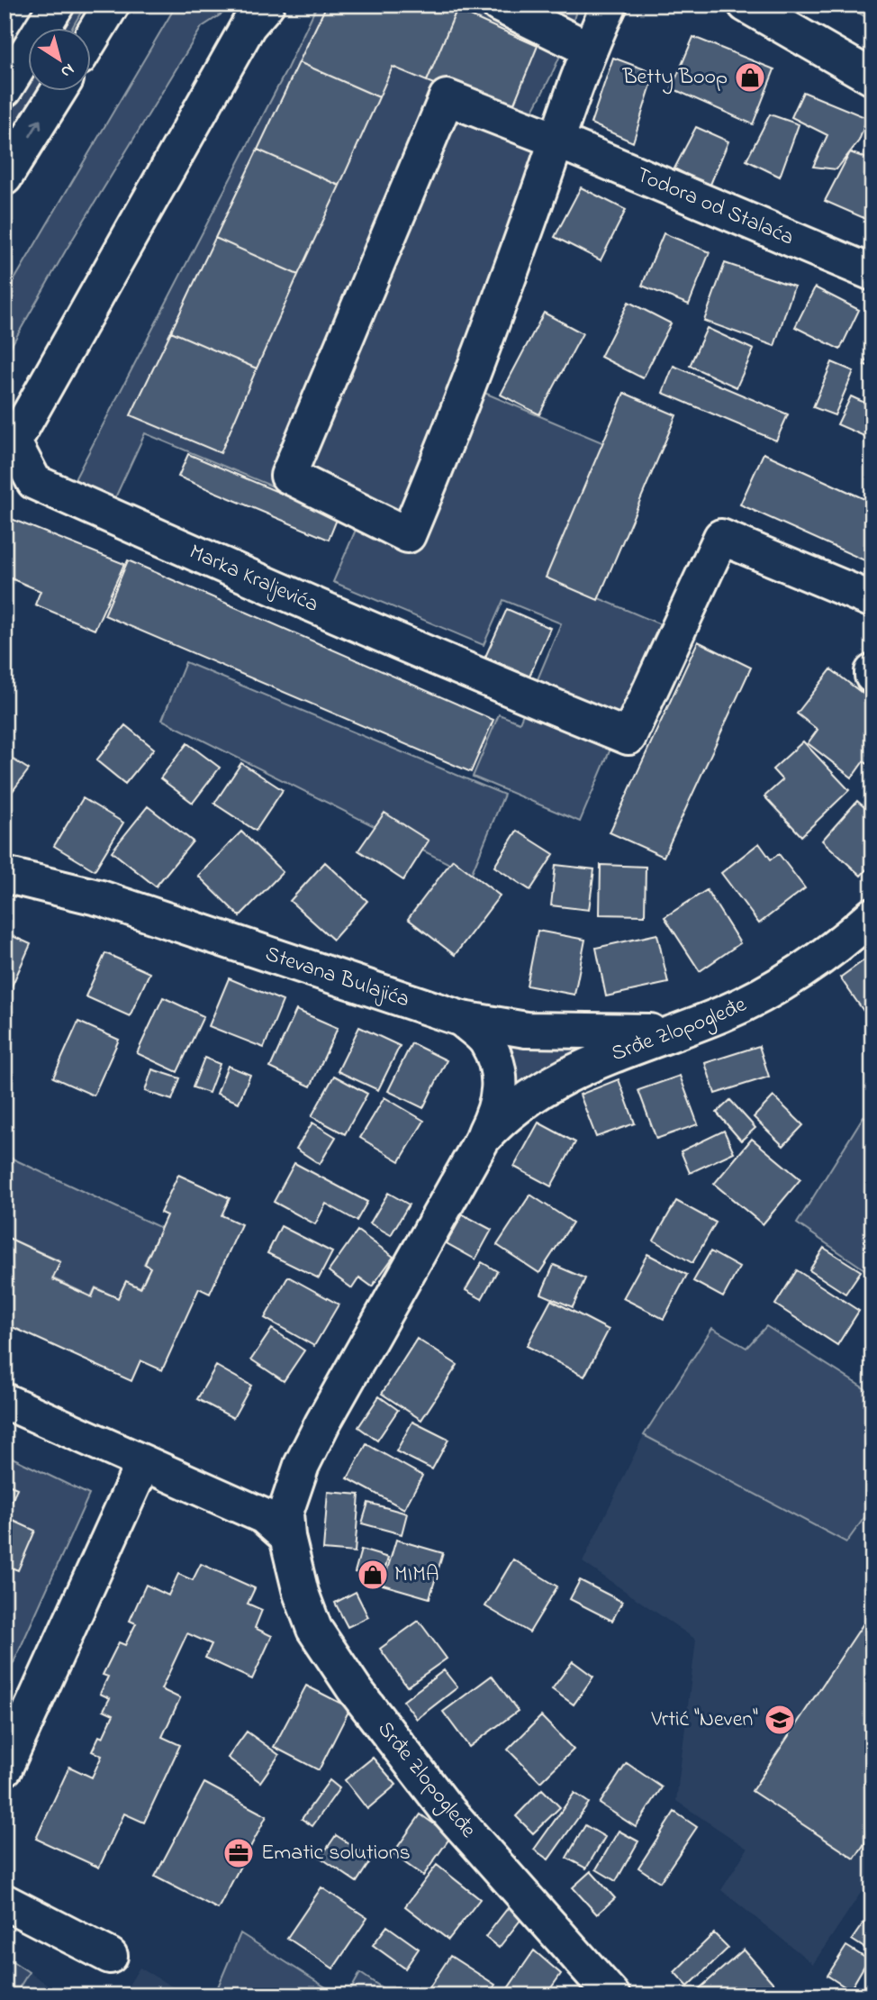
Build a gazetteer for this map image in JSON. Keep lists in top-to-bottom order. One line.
{"streets":{"street":["Todora od Stalaća","Marka Kraljevića","Stevana Bulajića","Srđe Zlopogleđe"]},"crossings":[["Stevana Bulajića","Srđe Zlopogleđe"]],"places":{"shop":["Betty Boop","MIMA"],"school or university":["Vrtić \"Neven\""],"office":["Ematic solutions"]},"north":"bottom right"}
